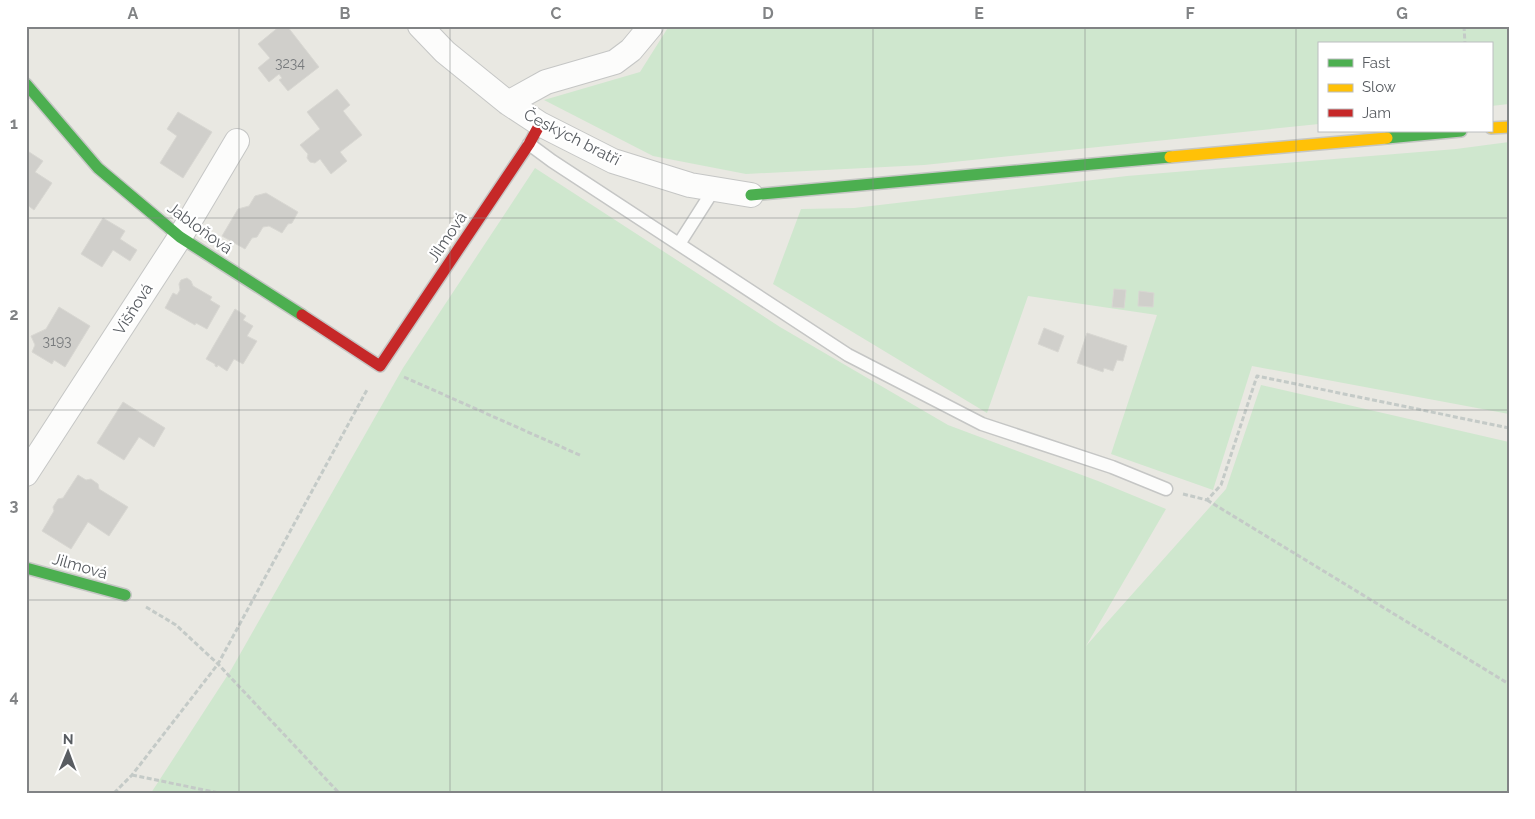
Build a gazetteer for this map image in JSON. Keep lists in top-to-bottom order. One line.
{"streets":{"street":["Českých bratří","Jabloňová","Jilmová","Višňová"]},"crossings":[["Českých bratří","Jilmová"],["Jabloňová","Jilmová"],["Jabloňová","Višňová"]],"house_numbers":["3234","3193"],"legend":["Fast","Slow","Jam"],"north":"top","grid":{"columns":["A","B","C","D","E","F","G"],"rows":["1","2","3","4"]}}
